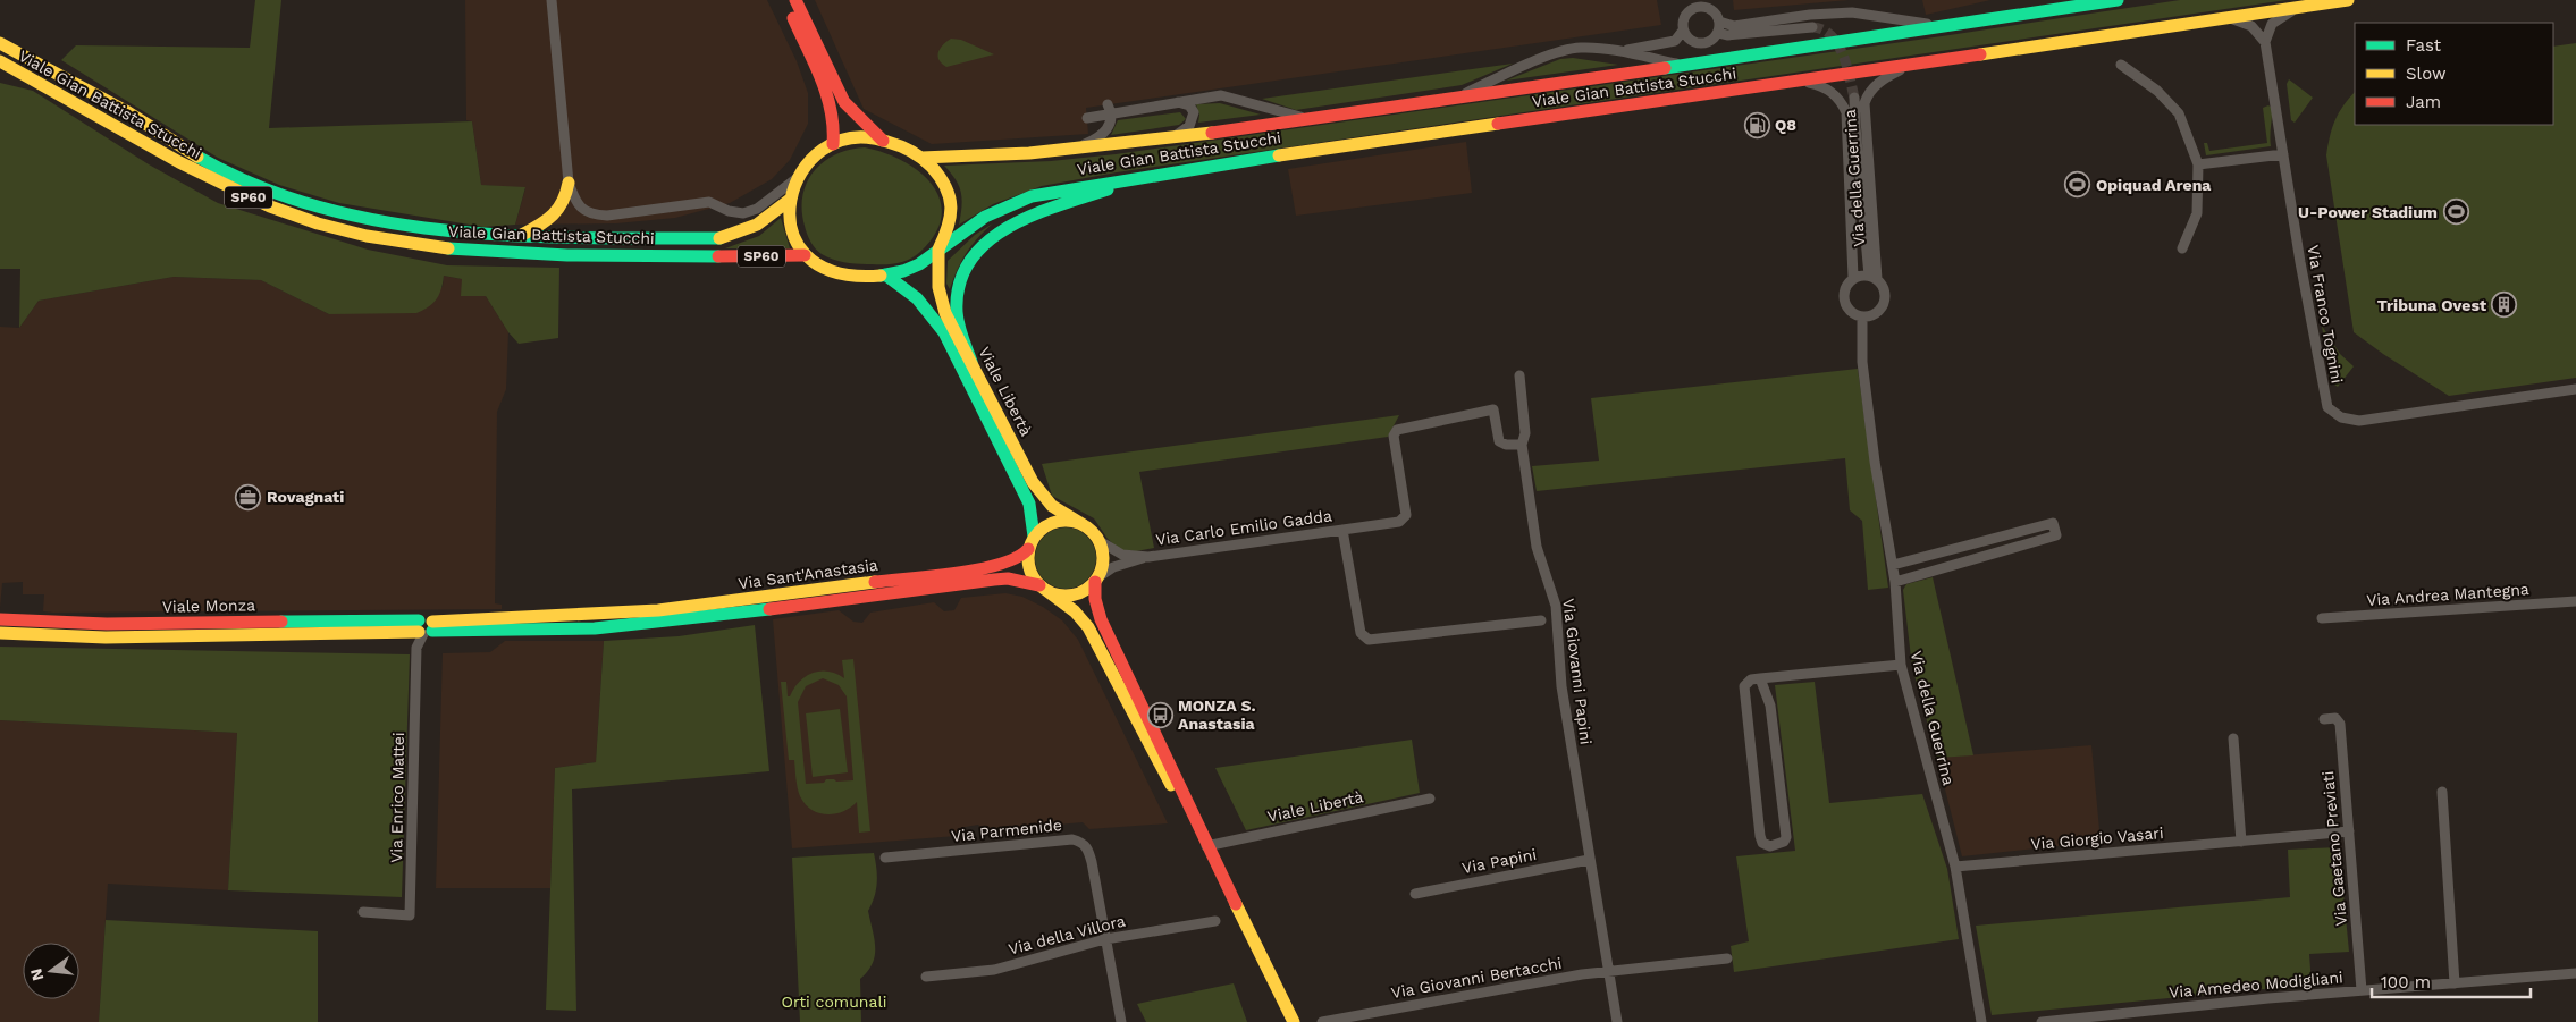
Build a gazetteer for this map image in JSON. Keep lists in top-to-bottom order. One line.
{"streets":{"main road":["Viale Gian Battista Stucchi","SP60","Viale Libertà","Via Sant'Anastasia","Viale Monza"],"street":["Via della Guerrina","Via Franco Tognini","Via Carlo Emilio Gadda","Via Andrea Mantegna","Via Giovanni Papini","Via Enrico Mattei","Via Parmenide","Via Giorgio Vasari","Via Gaetano Previati","Via Papini","Via della Villora","Via Giovanni Bertacchi","Via Amedeo Modigliani"]},"crossings":[["Viale Gian Battista Stucchi","Via della Guerrina"],["Viale Gian Battista Stucchi","Viale Libertà"],["Via della Guerrina","Via Giorgio Vasari"],["Viale Libertà","Via Carlo Emilio Gadda"],["Viale Libertà","Via Sant'Anastasia"],["Via Carlo Emilio Gadda","Via Sant'Anastasia"],["Via Carlo Emilio Gadda","Via Giovanni Papini"],["Via Sant'Anastasia","Viale Monza"],["Viale Monza","Via Enrico Mattei"],["Via Giovanni Papini","Via Papini"],["Via Giovanni Papini","Via Giovanni Bertacchi"],["Via Parmenide","Via della Villora"],["Via Giorgio Vasari","Via Gaetano Previati"],["Via Gaetano Previati","Via Amedeo Modigliani"]],"parks":["Orti comunali"],"places":{"fuel station":["Q8"],"sports":["Opiquad Arena","U-Power Stadium"],"building":["Tribuna Ovest"],"office":["Rovagnati"],"bus stop":["MONZA S. Anastasia"]},"legend":["Fast","Slow","Jam"],"scale_bar":"100 m","north":"left"}
